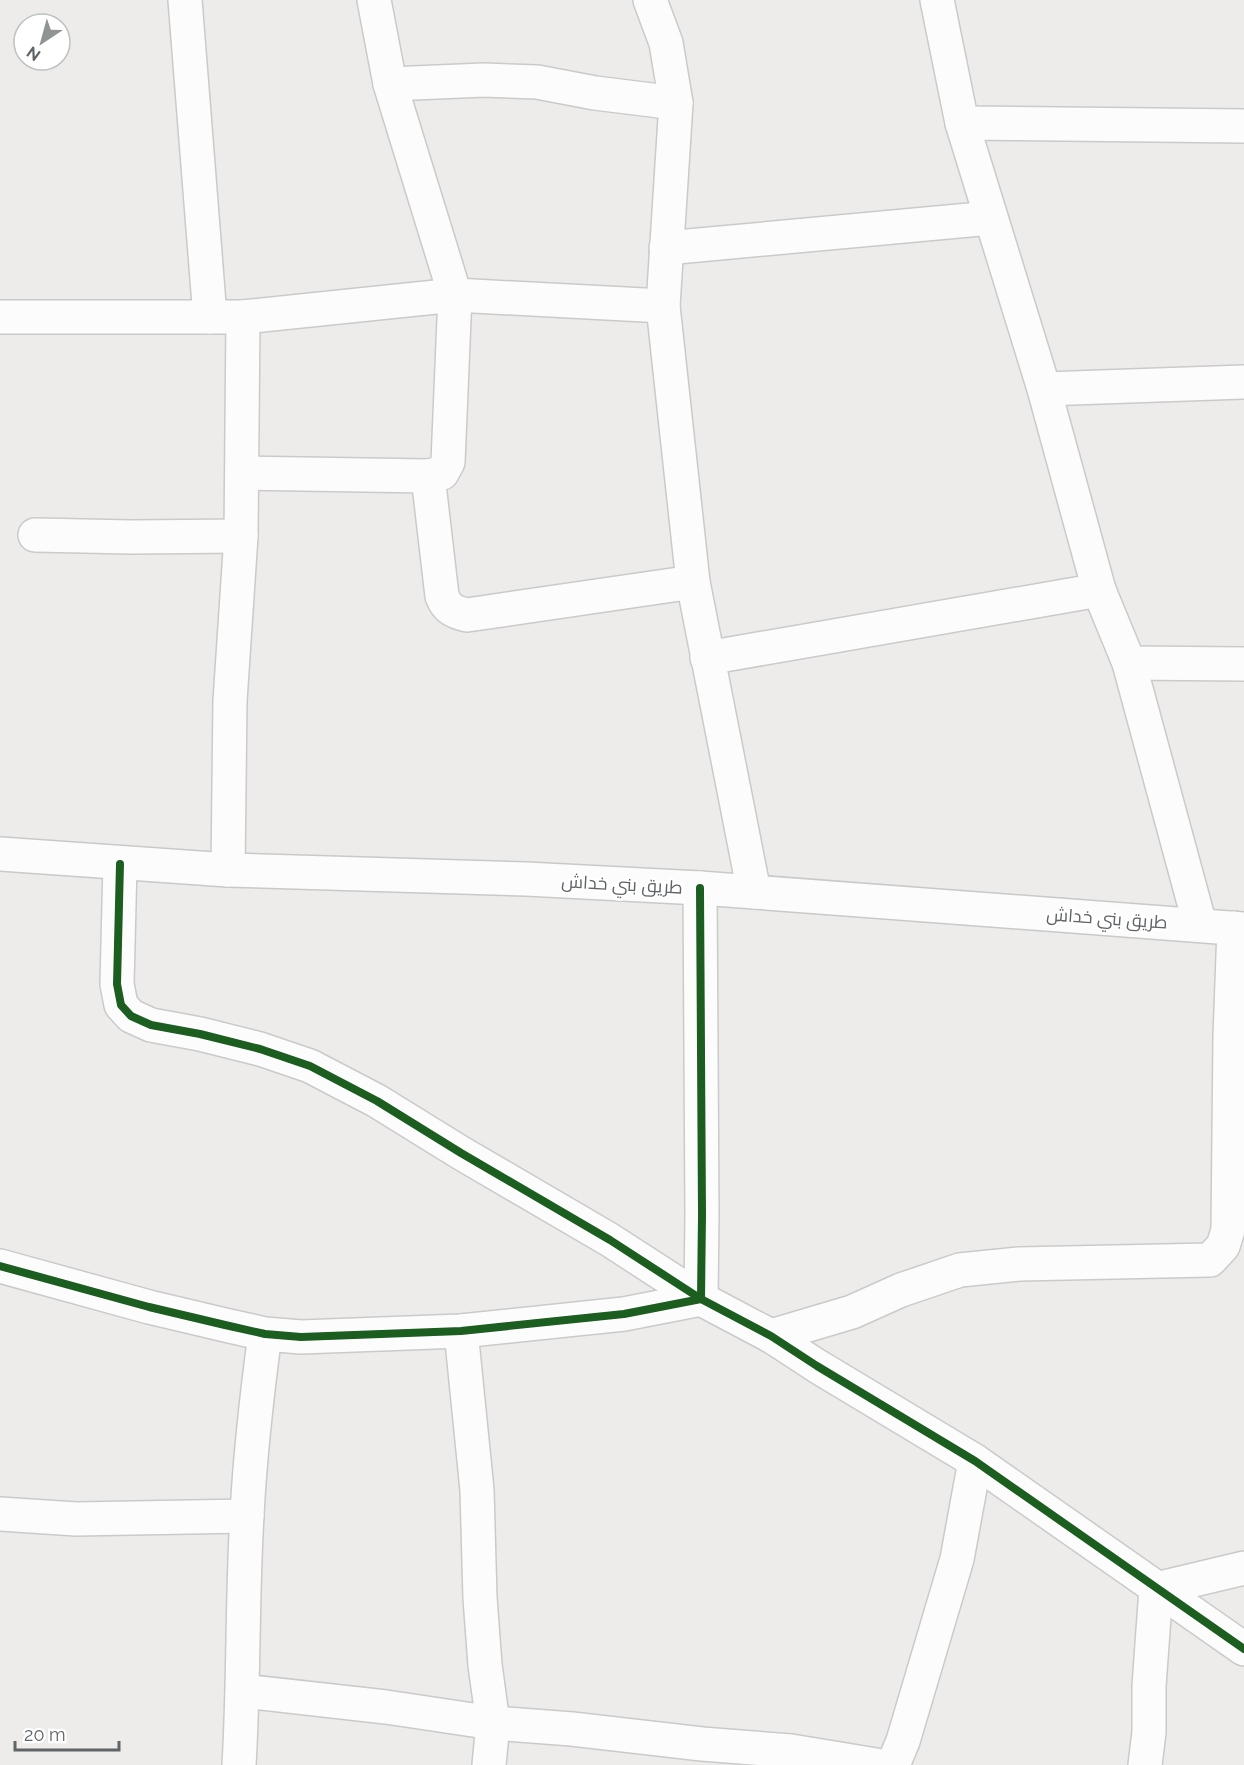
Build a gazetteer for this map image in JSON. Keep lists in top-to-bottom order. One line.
{"streets":{"street":["طريق بني خداش"]},"scale_bar":"20 m","north":"bottom left"}
